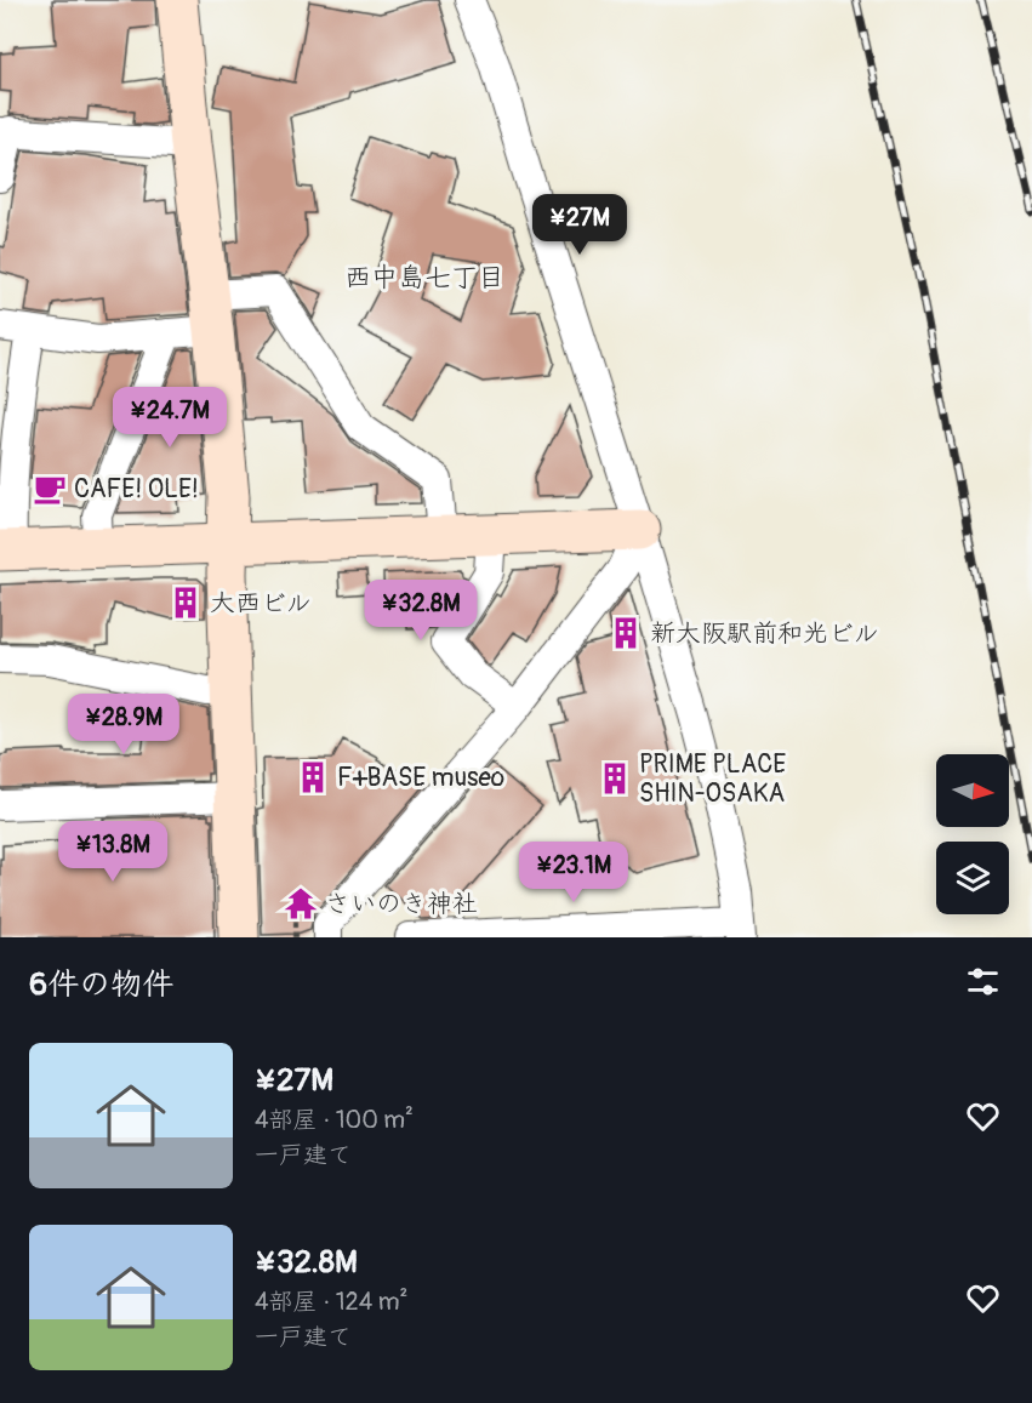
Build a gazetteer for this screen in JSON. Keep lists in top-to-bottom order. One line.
{"districts":["西中島七丁目"],"places":{"cafe":["CAFE! OLE!"],"building":["大西ビル","新大阪駅前和光ビル","F+BASE museo","PRIME PLACE SHIN-OSAKA"],"temple":["さいのき神社"]},"north":"right","page":{"price":["¥27M","¥24.7M","¥32.8M","¥28.9M","¥13.8M","¥23.1M"],"heading":"6件の物件","list":[{"name":"¥27M","note":"4部屋 · 100 m² · 一戸建て"},{"name":"¥32.8M","note":"4部屋 · 124 m² · 一戸建て"}]}}
